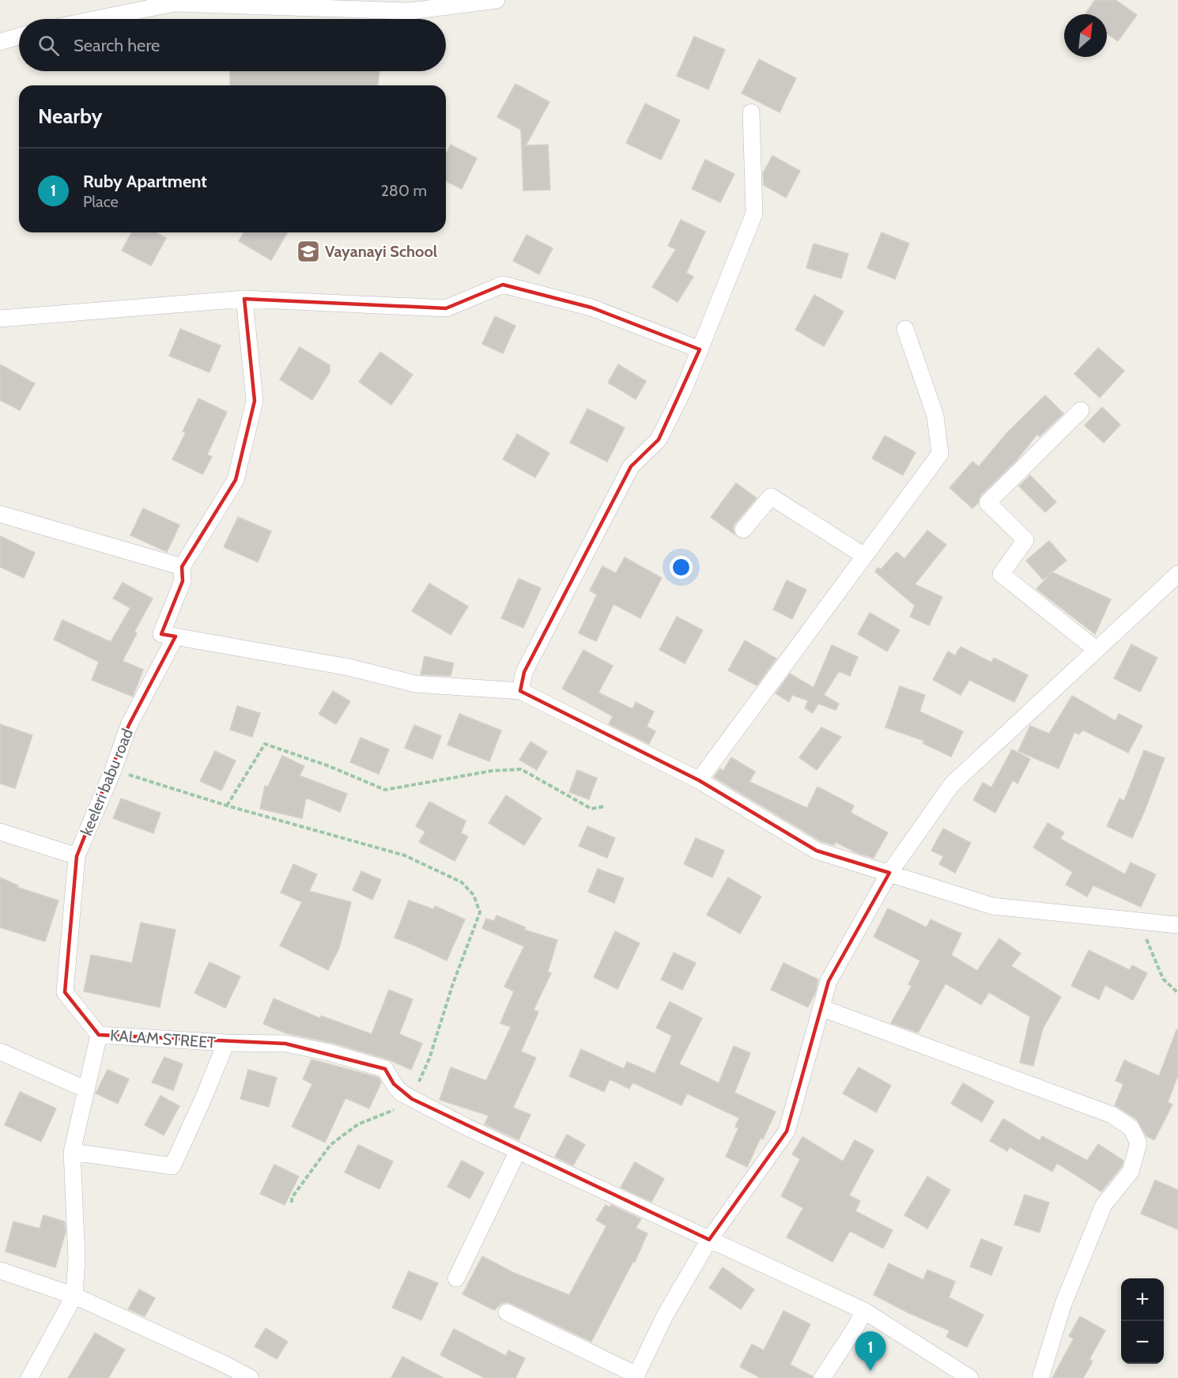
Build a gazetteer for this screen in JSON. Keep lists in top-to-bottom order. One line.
{"streets":{"street":["keeleri babu road","KALAM STREET"]},"crossings":[["keeleri babu road","KALAM STREET"]],"places":{"school or university":["Vayanayi School"]},"north":"top right","page":{"search":"Search here","heading":"Nearby","list":[{"mark":"1","name":"Ruby Apartment","note":"Place","value":"280 m"}],"map_buttons":["+","−"],"pins":"1"}}
